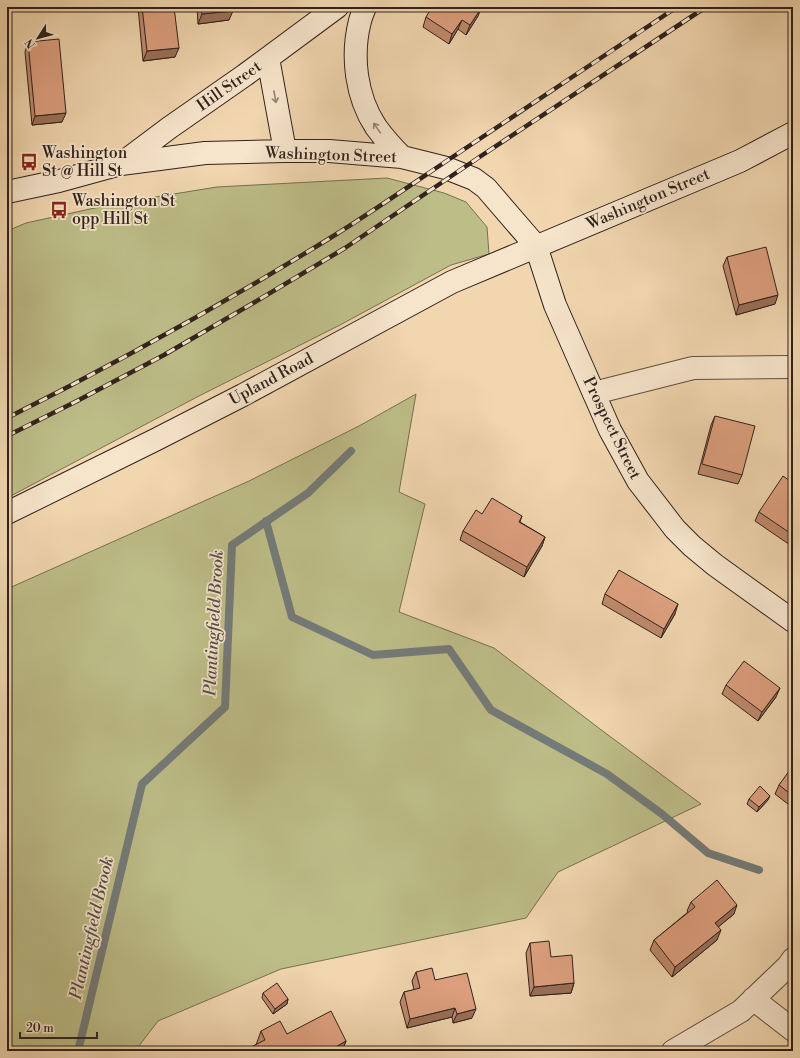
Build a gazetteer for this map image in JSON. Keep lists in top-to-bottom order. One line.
{"streets":{"street":["Hill Street","Washington Street","Upland Road","Prospect Street"]},"crossings":[["Hill Street","Washington Street"],["Washington Street","Upland Road"],["Washington Street","Prospect Street"],["Upland Road","Prospect Street"]],"water":["Plantingfield Brook"],"places":{"bus stop":["Washington St @ Hill St","Washington St opp Hill St"]},"scale_bar":"20 m","north":"bottom left"}
